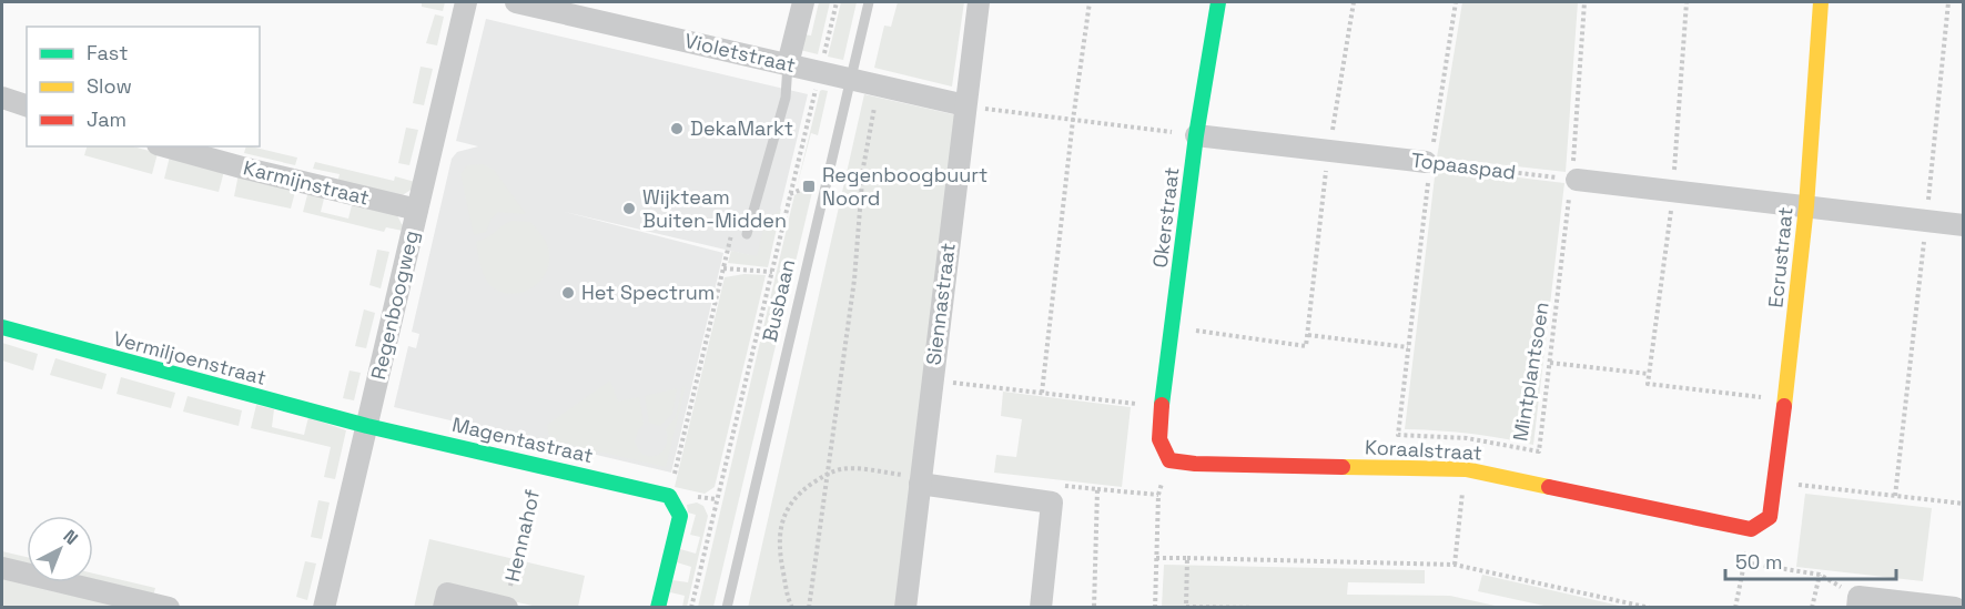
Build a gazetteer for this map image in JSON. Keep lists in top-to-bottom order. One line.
{"streets":{"street":["Violetstraat","Topaaspad","Karmijnstraat","Okerstraat","Ecrustraat","Siennastraat","Regenboogweg","Vermiljoenstraat","Magentastraat","Koraalstraat","Hennahof"],"lane":["Busbaan"],"path":["Mintplantsoen"]},"crossings":[["Violetstraat","Busbaan"],["Violetstraat","Siennastraat"],["Topaaspad","Okerstraat"],["Topaaspad","Mintplantsoen"],["Karmijnstraat","Regenboogweg"],["Okerstraat","Koraalstraat"],["Ecrustraat","Koraalstraat"],["Regenboogweg","Vermiljoenstraat"],["Regenboogweg","Magentastraat"],["Vermiljoenstraat","Magentastraat"],["Magentastraat","Hennahof"]],"places":{"other":["DekaMarkt","Wijkteam Buiten-Midden","Het Spectrum"],"transit":["Regenboogbuurt Noord"]},"legend":["Fast","Slow","Jam"],"scale_bar":"50 m","north":"top right"}
